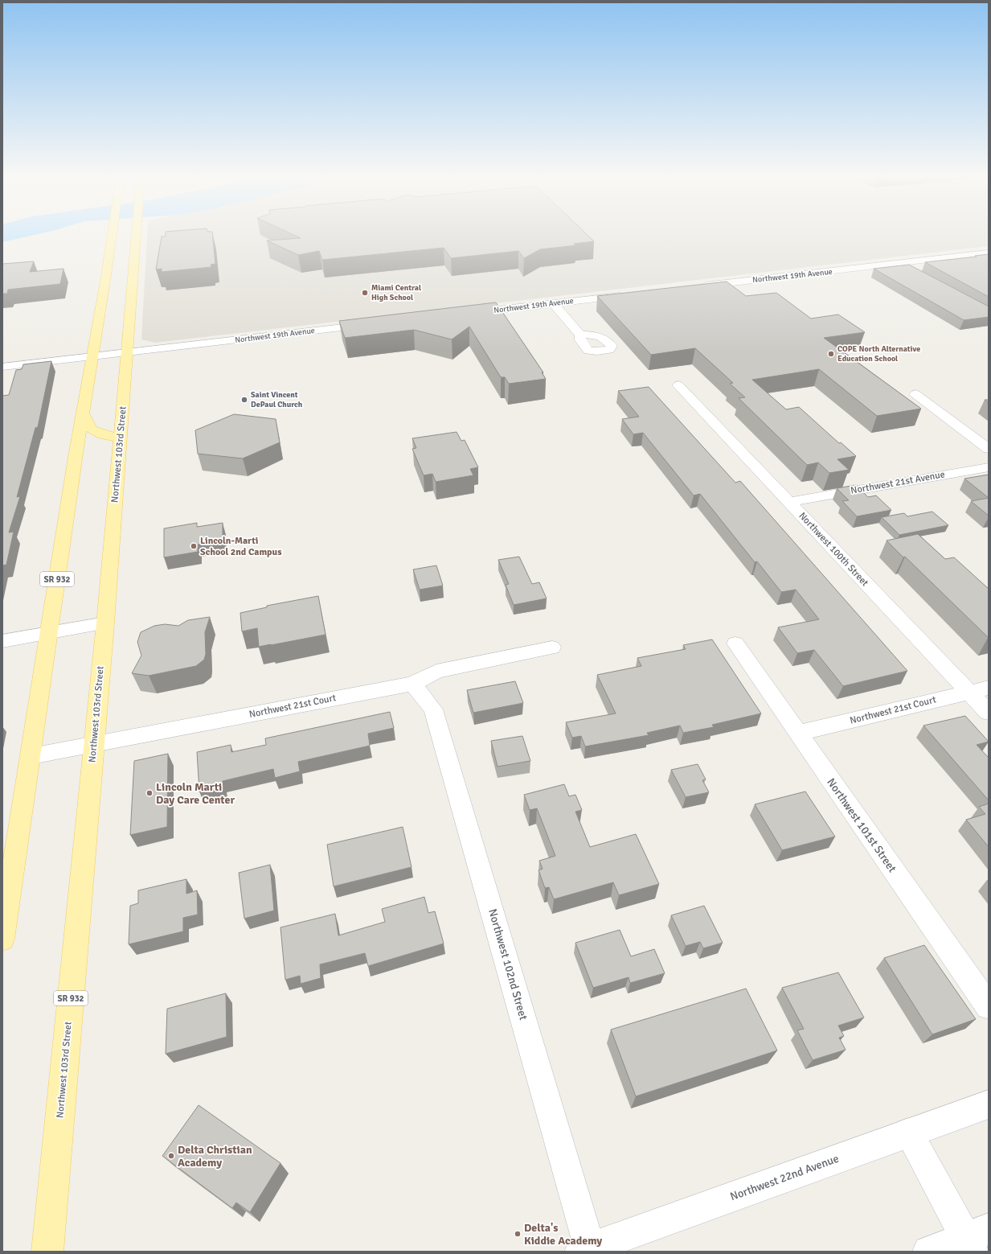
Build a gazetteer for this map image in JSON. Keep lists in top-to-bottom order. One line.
{"streets":{"main road":["Northwest 103rd Street","SR 932"],"street":["Northwest 19th Avenue","Northwest 21st Avenue","Northwest 100th Street","Northwest 21st Court","Northwest 101st Street","Northwest 102nd Street","Northwest 22nd Avenue"]},"crossings":[["Northwest 19th Avenue","Northwest 103rd Street"],["Northwest 19th Avenue","SR 932"],["Northwest 103rd Street","Northwest 21st Court"],["Northwest 21st Avenue","Northwest 100th Street"],["Northwest 100th Street","Northwest 21st Court"],["SR 932","Northwest 21st Court"],["Northwest 21st Court","Northwest 101st Street"],["Northwest 21st Court","Northwest 102nd Street"],["Northwest 102nd Street","Northwest 22nd Avenue"]],"places":["Miami Central High School","COPE North Alternative Education School","Saint Vincent DePaul Church","Lincoln-Marti School 2nd Campus","Lincoln Marti Day Care Center","Delta Christian Academy","Delta's Kiddie Academy"]}
